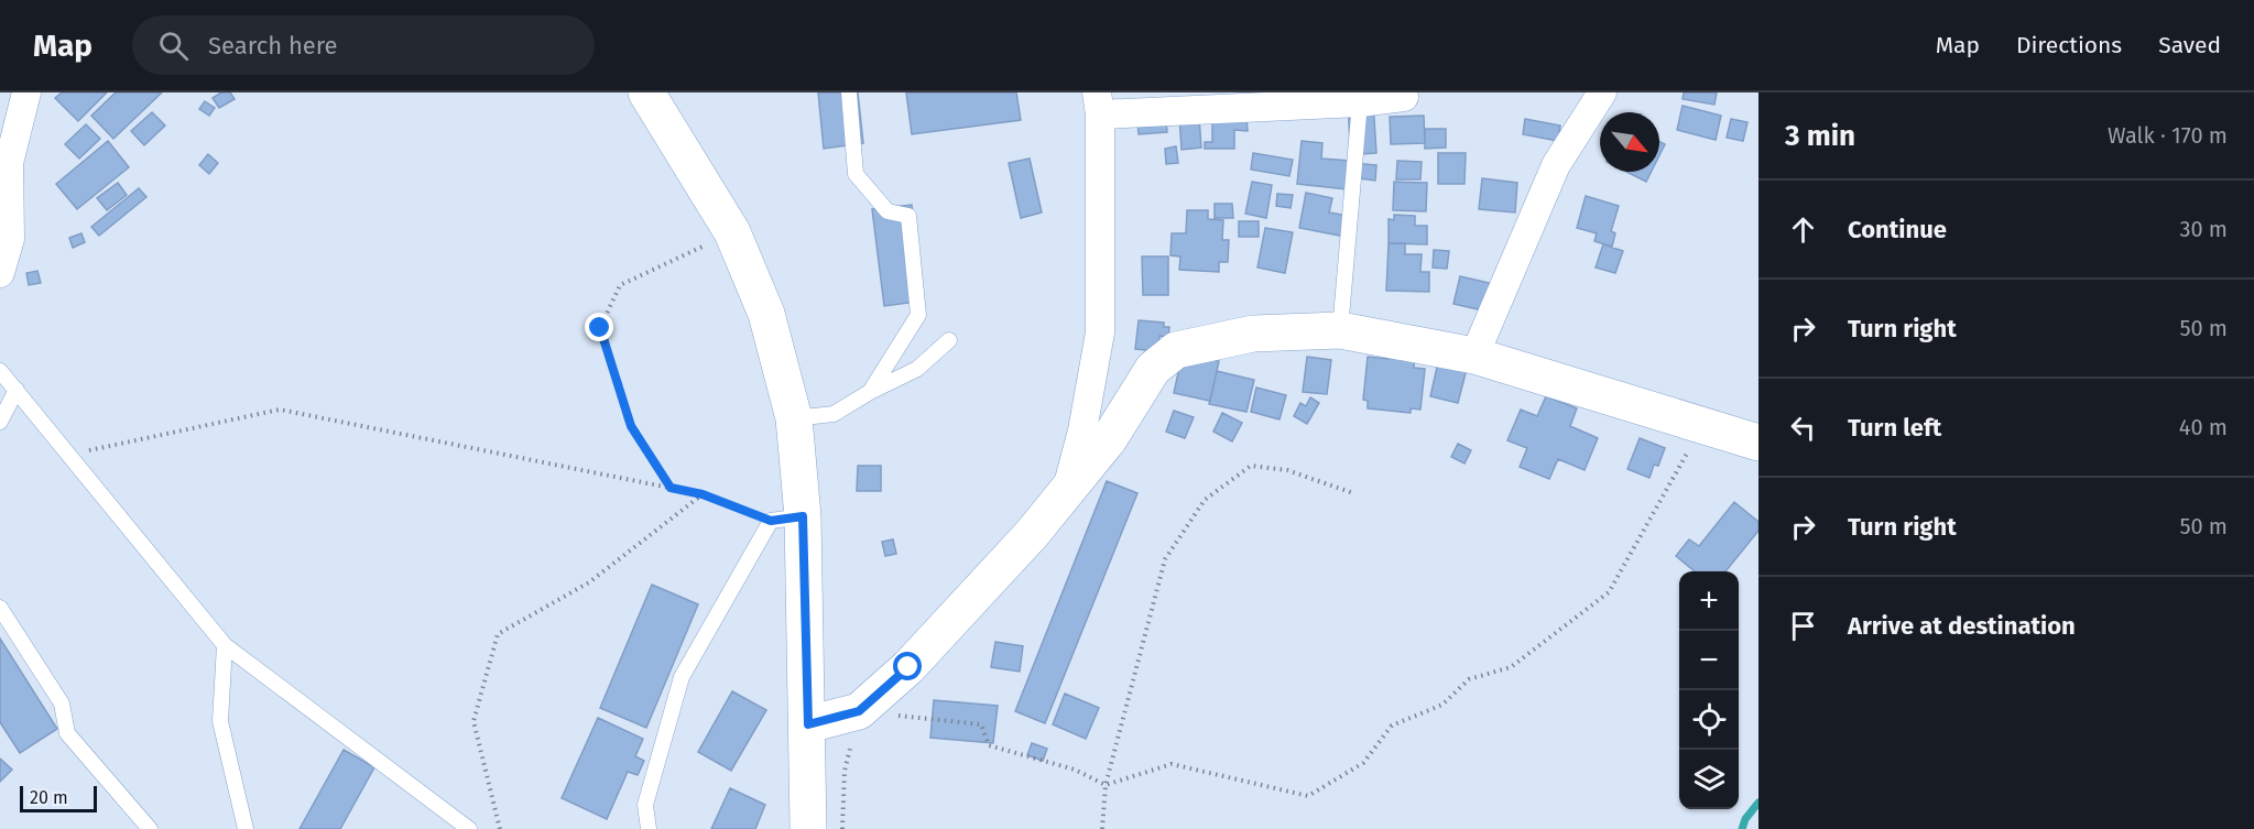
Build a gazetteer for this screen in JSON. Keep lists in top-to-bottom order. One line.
{"scale_bar":"20 m","north":"bottom right","page":{"header":"Map","search":"Search here","nav":["Map","Directions","Saved"],"heading":["3 min","Walk · 170 m"],"list":[["Continue","30 m"],["Turn right","50 m"],["Turn left","40 m"],["Turn right","50 m"],"Arrive at destination"],"map_buttons":["+","−"],"scale":"20 m"}}
